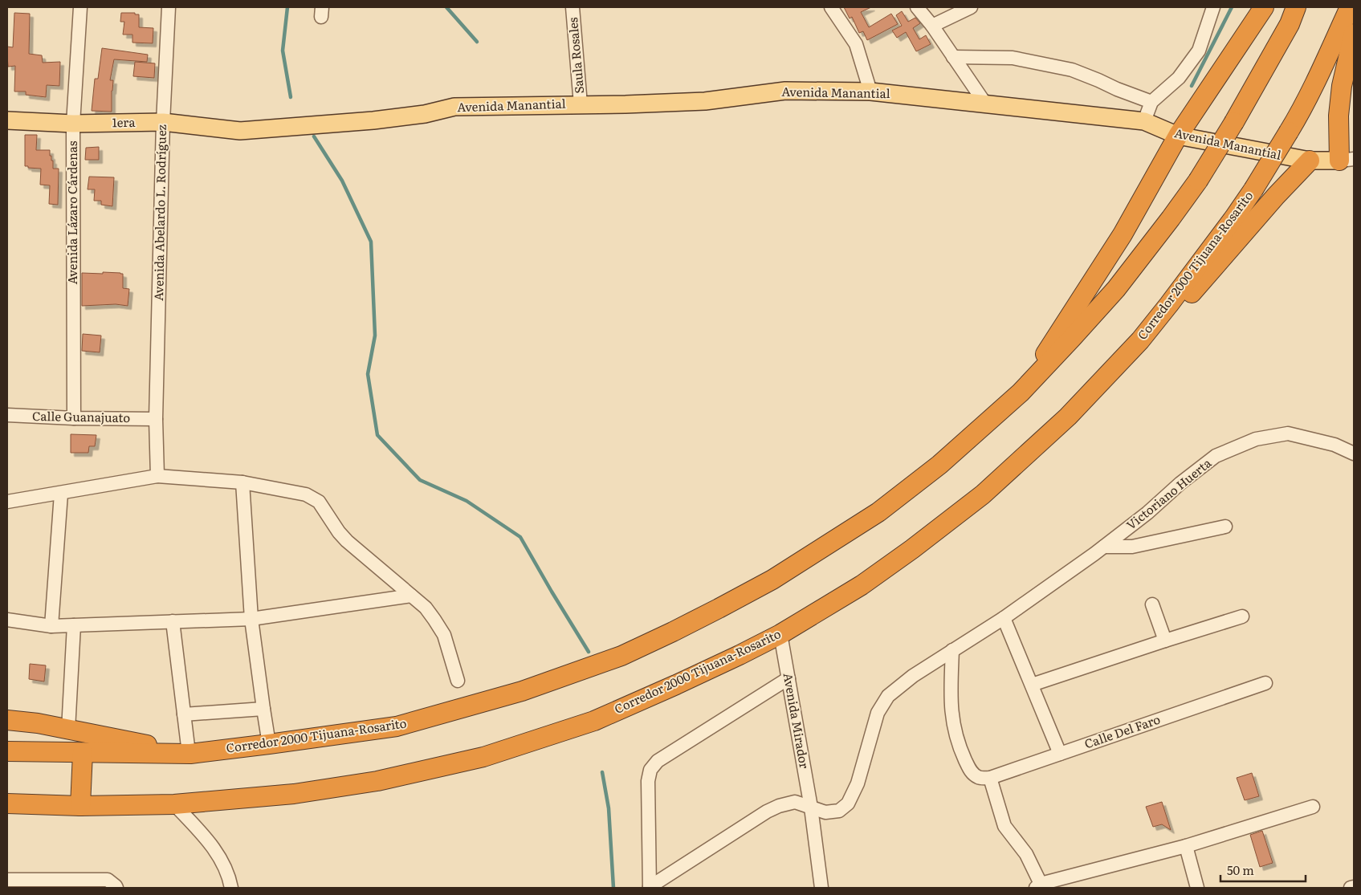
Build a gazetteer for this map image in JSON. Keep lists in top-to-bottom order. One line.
{"streets":{"highway":["Corredor 2000 Tijuana-Rosarito"],"main road":["Avenida Manantial","1era"],"street":["Saula Rosales","Avenida Lázaro Cárdenas","Avenida Abelardo L. Rodríguez","Calle Guanajuato","Victoriano Huerta","Avenida Mirador","Calle Del Faro"]},"crossings":[["Saula Rosales","Avenida Manantial"],["Avenida Manantial","1era"],["1era","Avenida Lázaro Cárdenas"],["1era","Avenida Abelardo L. Rodríguez"],["Avenida Lázaro Cárdenas","Calle Guanajuato"],["Avenida Abelardo L. Rodríguez","Calle Guanajuato"],["Corredor 2000 Tijuana-Rosarito","Avenida Mirador"],["Victoriano Huerta","Avenida Mirador"]],"scale_bar":"50 m"}
